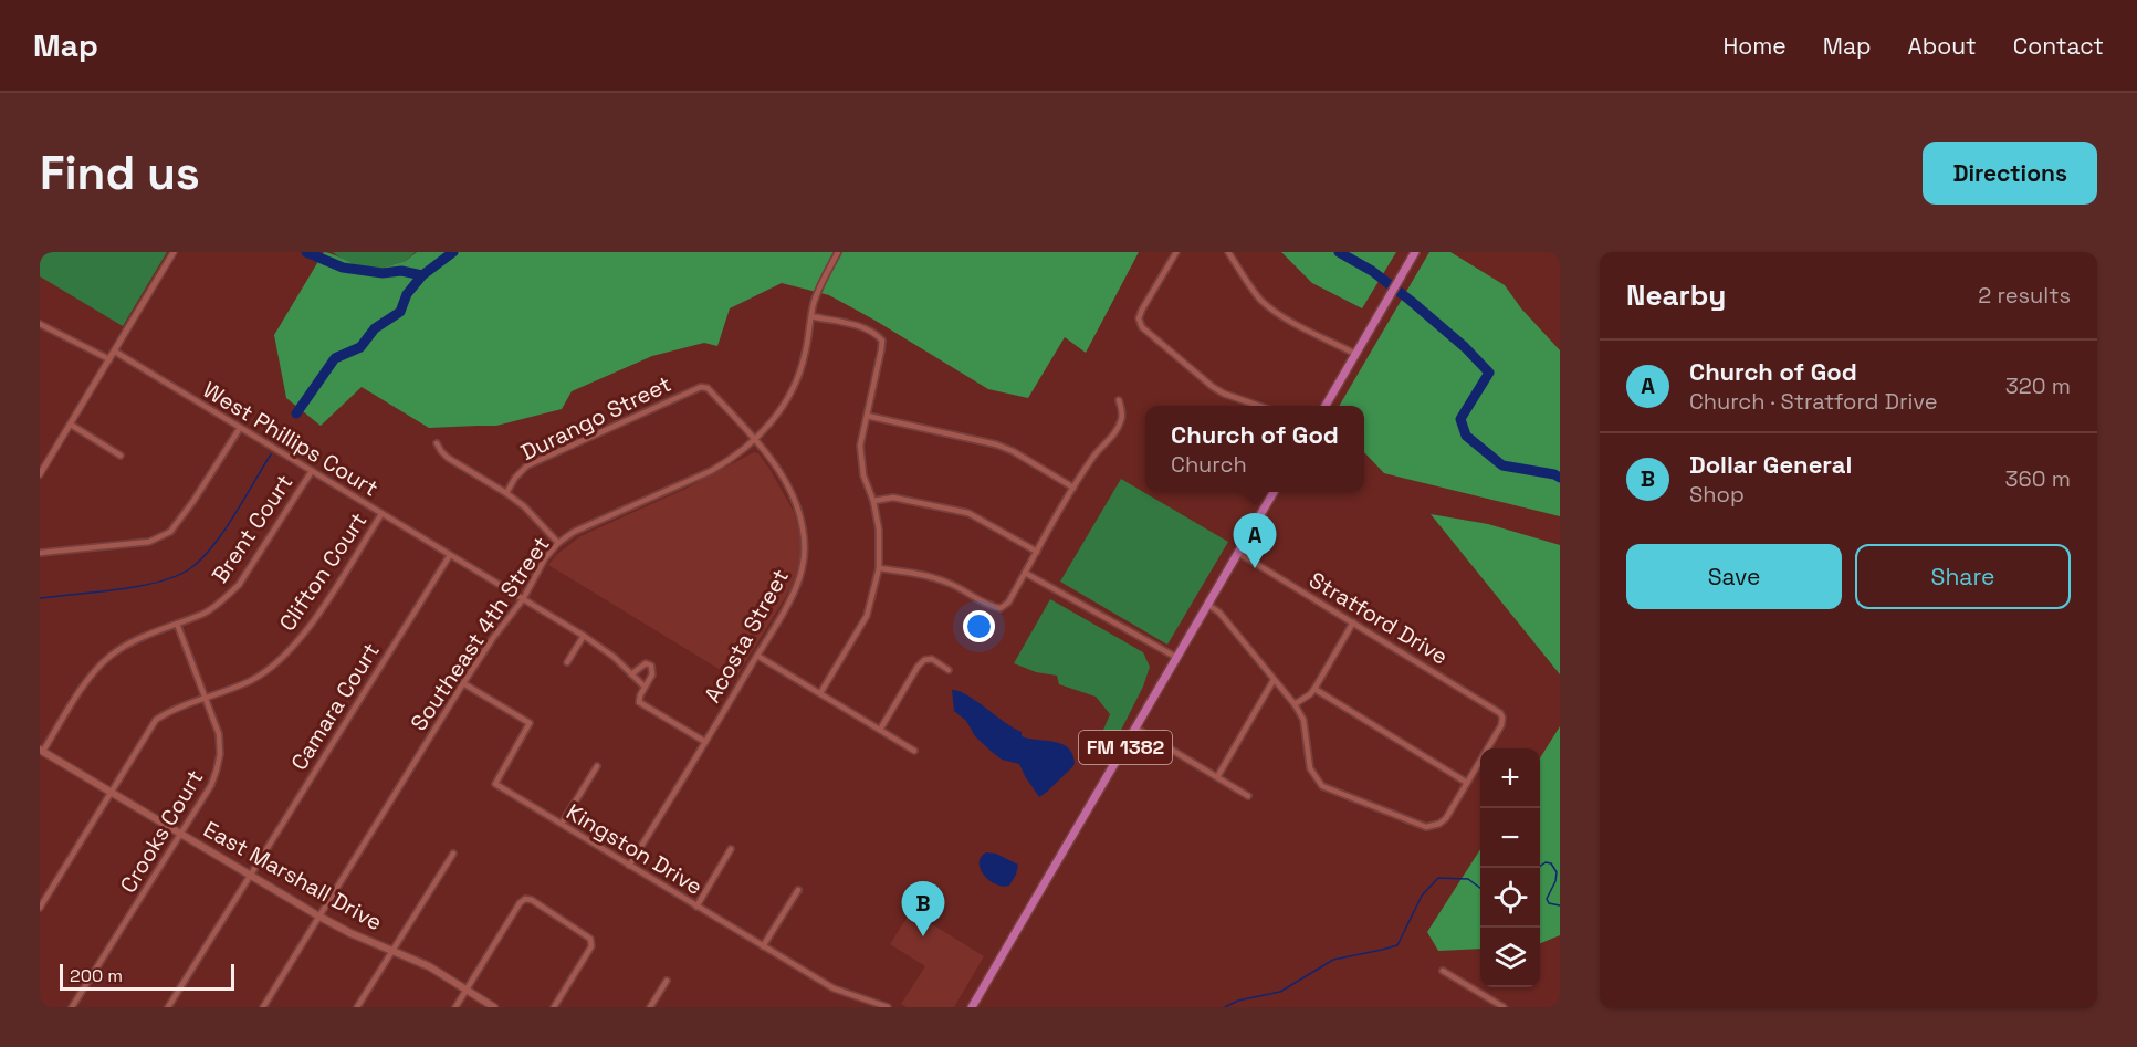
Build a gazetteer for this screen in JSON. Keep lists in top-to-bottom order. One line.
{"streets":{"main road":["FM 1382","East Marshall Drive"],"street":["Durango Street","West Phillips Court","Brent Court","Clifton Court","Stratford Drive","Southeast 4th Street","Acosta Street","Camara Court","Crooks Court","Kingston Drive"]},"crossings":[["Durango Street","Acosta Street"],["West Phillips Court","Brent Court"],["West Phillips Court","Clifton Court"],["West Phillips Court","Southeast 4th Street"],["West Phillips Court","Camara Court"],["Brent Court","Crooks Court"],["Brent Court","East Marshall Drive"],["Clifton Court","Crooks Court"],["Clifton Court","East Marshall Drive"],["Stratford Drive","FM 1382"],["Southeast 4th Street","Acosta Street"],["Southeast 4th Street","Kingston Drive"],["Southeast 4th Street","East Marshall Drive"],["Acosta Street","Kingston Drive"],["Camara Court","East Marshall Drive"],["Crooks Court","East Marshall Drive"]],"scale_bar":"200 m","page":{"header":"Map","nav":["Home","Map","About","Contact"],"buttons":["Directions",["Save","Share"]],"title":"Find us","heading":["Nearby","2 results"],"list":[{"mark":"A","name":"Church of God","note":"Church · Stratford Drive","value":"320 m"},{"mark":"B","name":"Dollar General","note":"Shop","value":"360 m"}],"popup":["Church of God","Church"],"pins":["A","B"],"map_buttons":["+","−"],"scale":"200 m"}}
